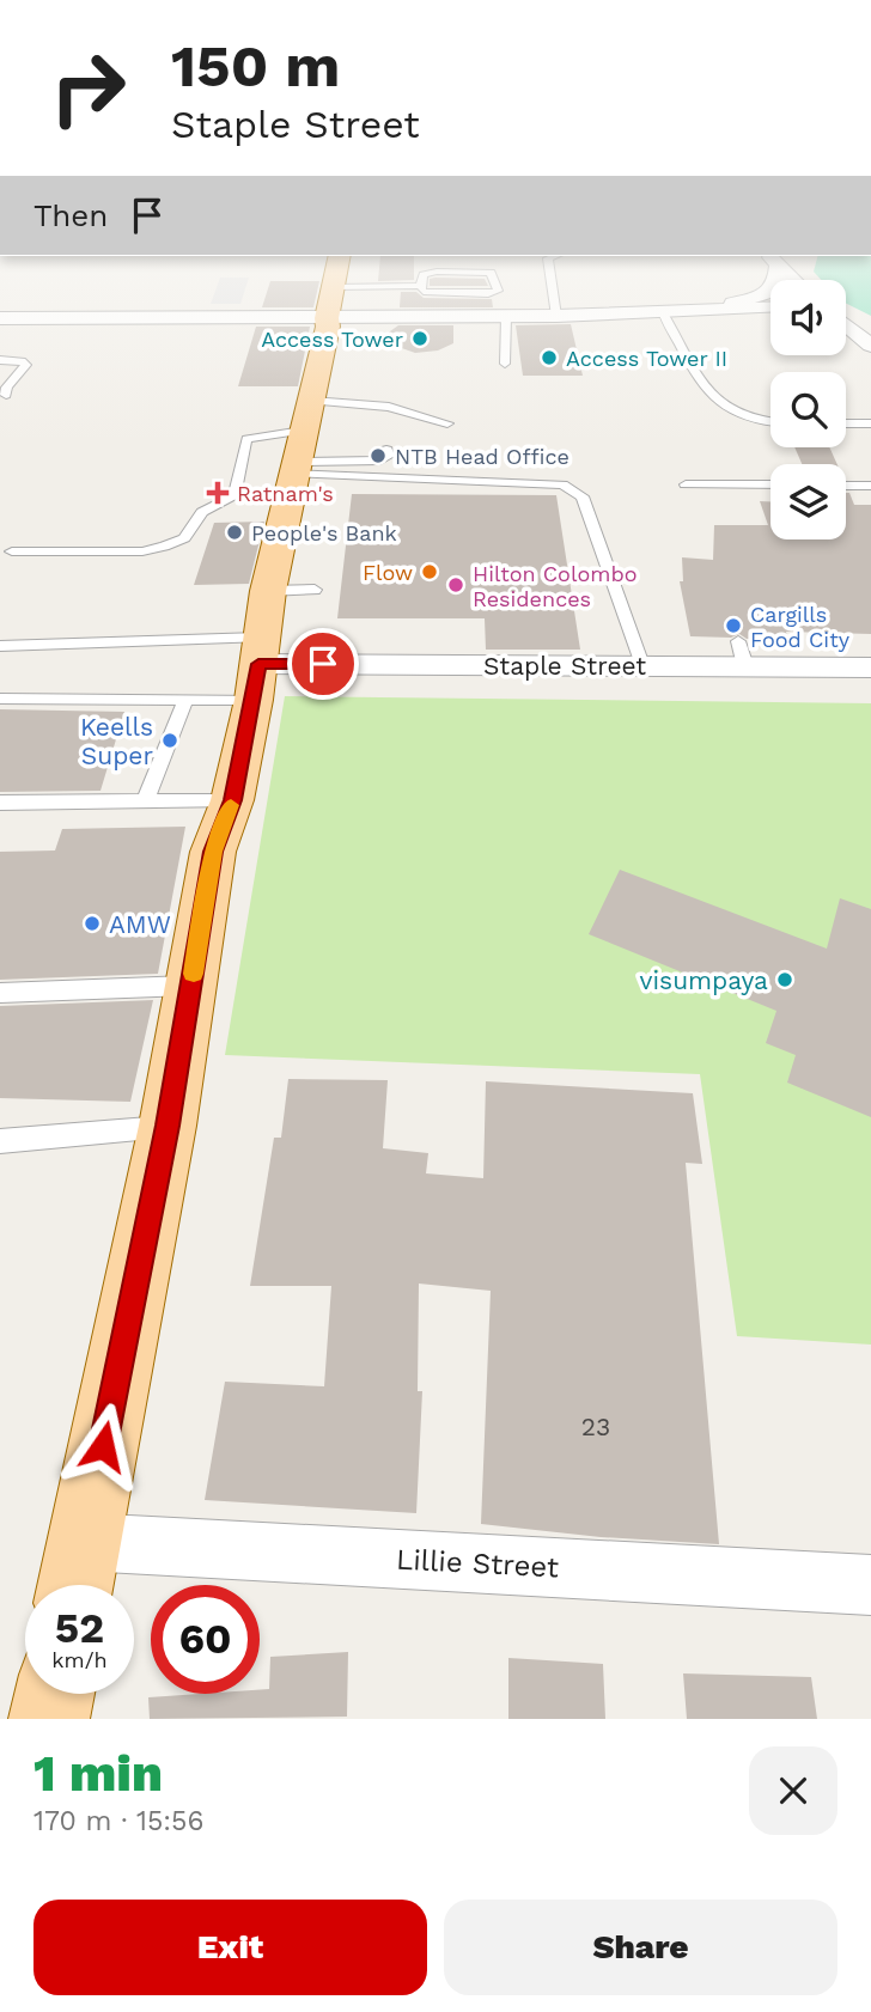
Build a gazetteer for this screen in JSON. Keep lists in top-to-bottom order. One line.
{"streets":{"street":["Staple Street","Lillie Street"]},"places":{"other":["Access Tower","Access Tower II","NTB Head Office","People's Bank","Flow","Hilton Colombo Residences","Cargills Food City","Keells Super","AMW","visumpaya"],"health":["Ratnam's"]},"house_numbers":["23"],"page":{"turn":["150 m","Staple Street"],"then":"Then","speed":"52 km/h","limit":"60","heading":["1 min","170 m · 15:56"],"buttons":["Exit","Share"]}}
